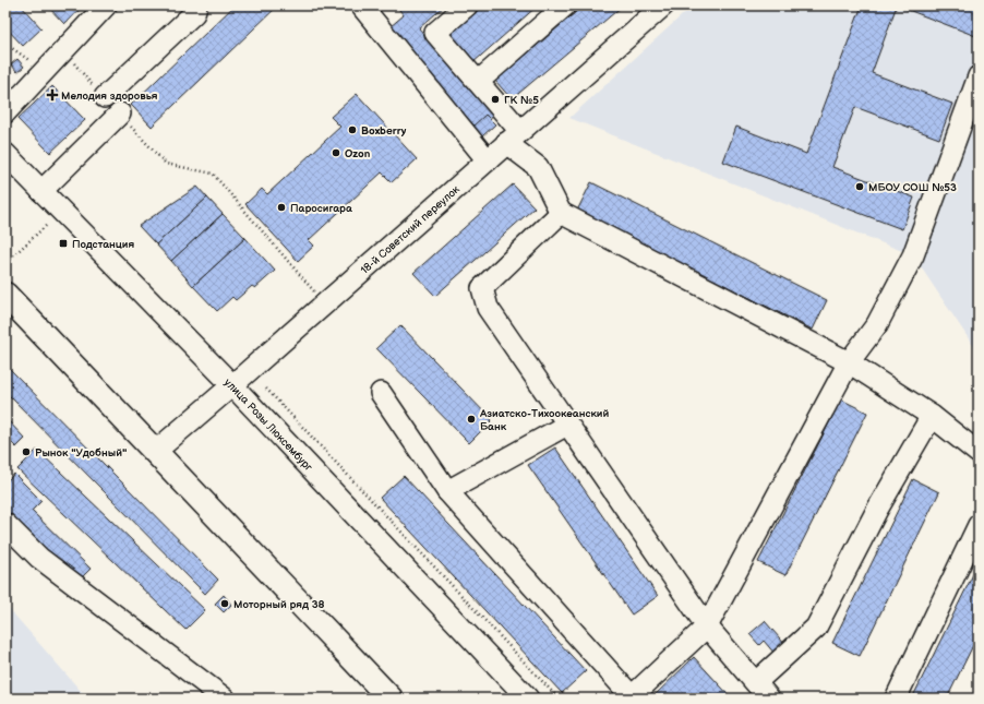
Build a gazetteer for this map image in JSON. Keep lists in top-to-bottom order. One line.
{"streets":{"street":["18-й Советский переулок","улица Розы Люксембург"]},"crossings":[["18-й Советский переулок","улица Розы Люксембург"]],"places":{"health":["Мелодия здоровья"],"other":["ГК №5","Boxberry","Ozon","МБОУ СОШ №53","Паросигара","Азиатско-Тихоокеанский Банк","Рынок \"Удобный\"","Моторный ряд 38"],"transit":["Подстанция"]}}
